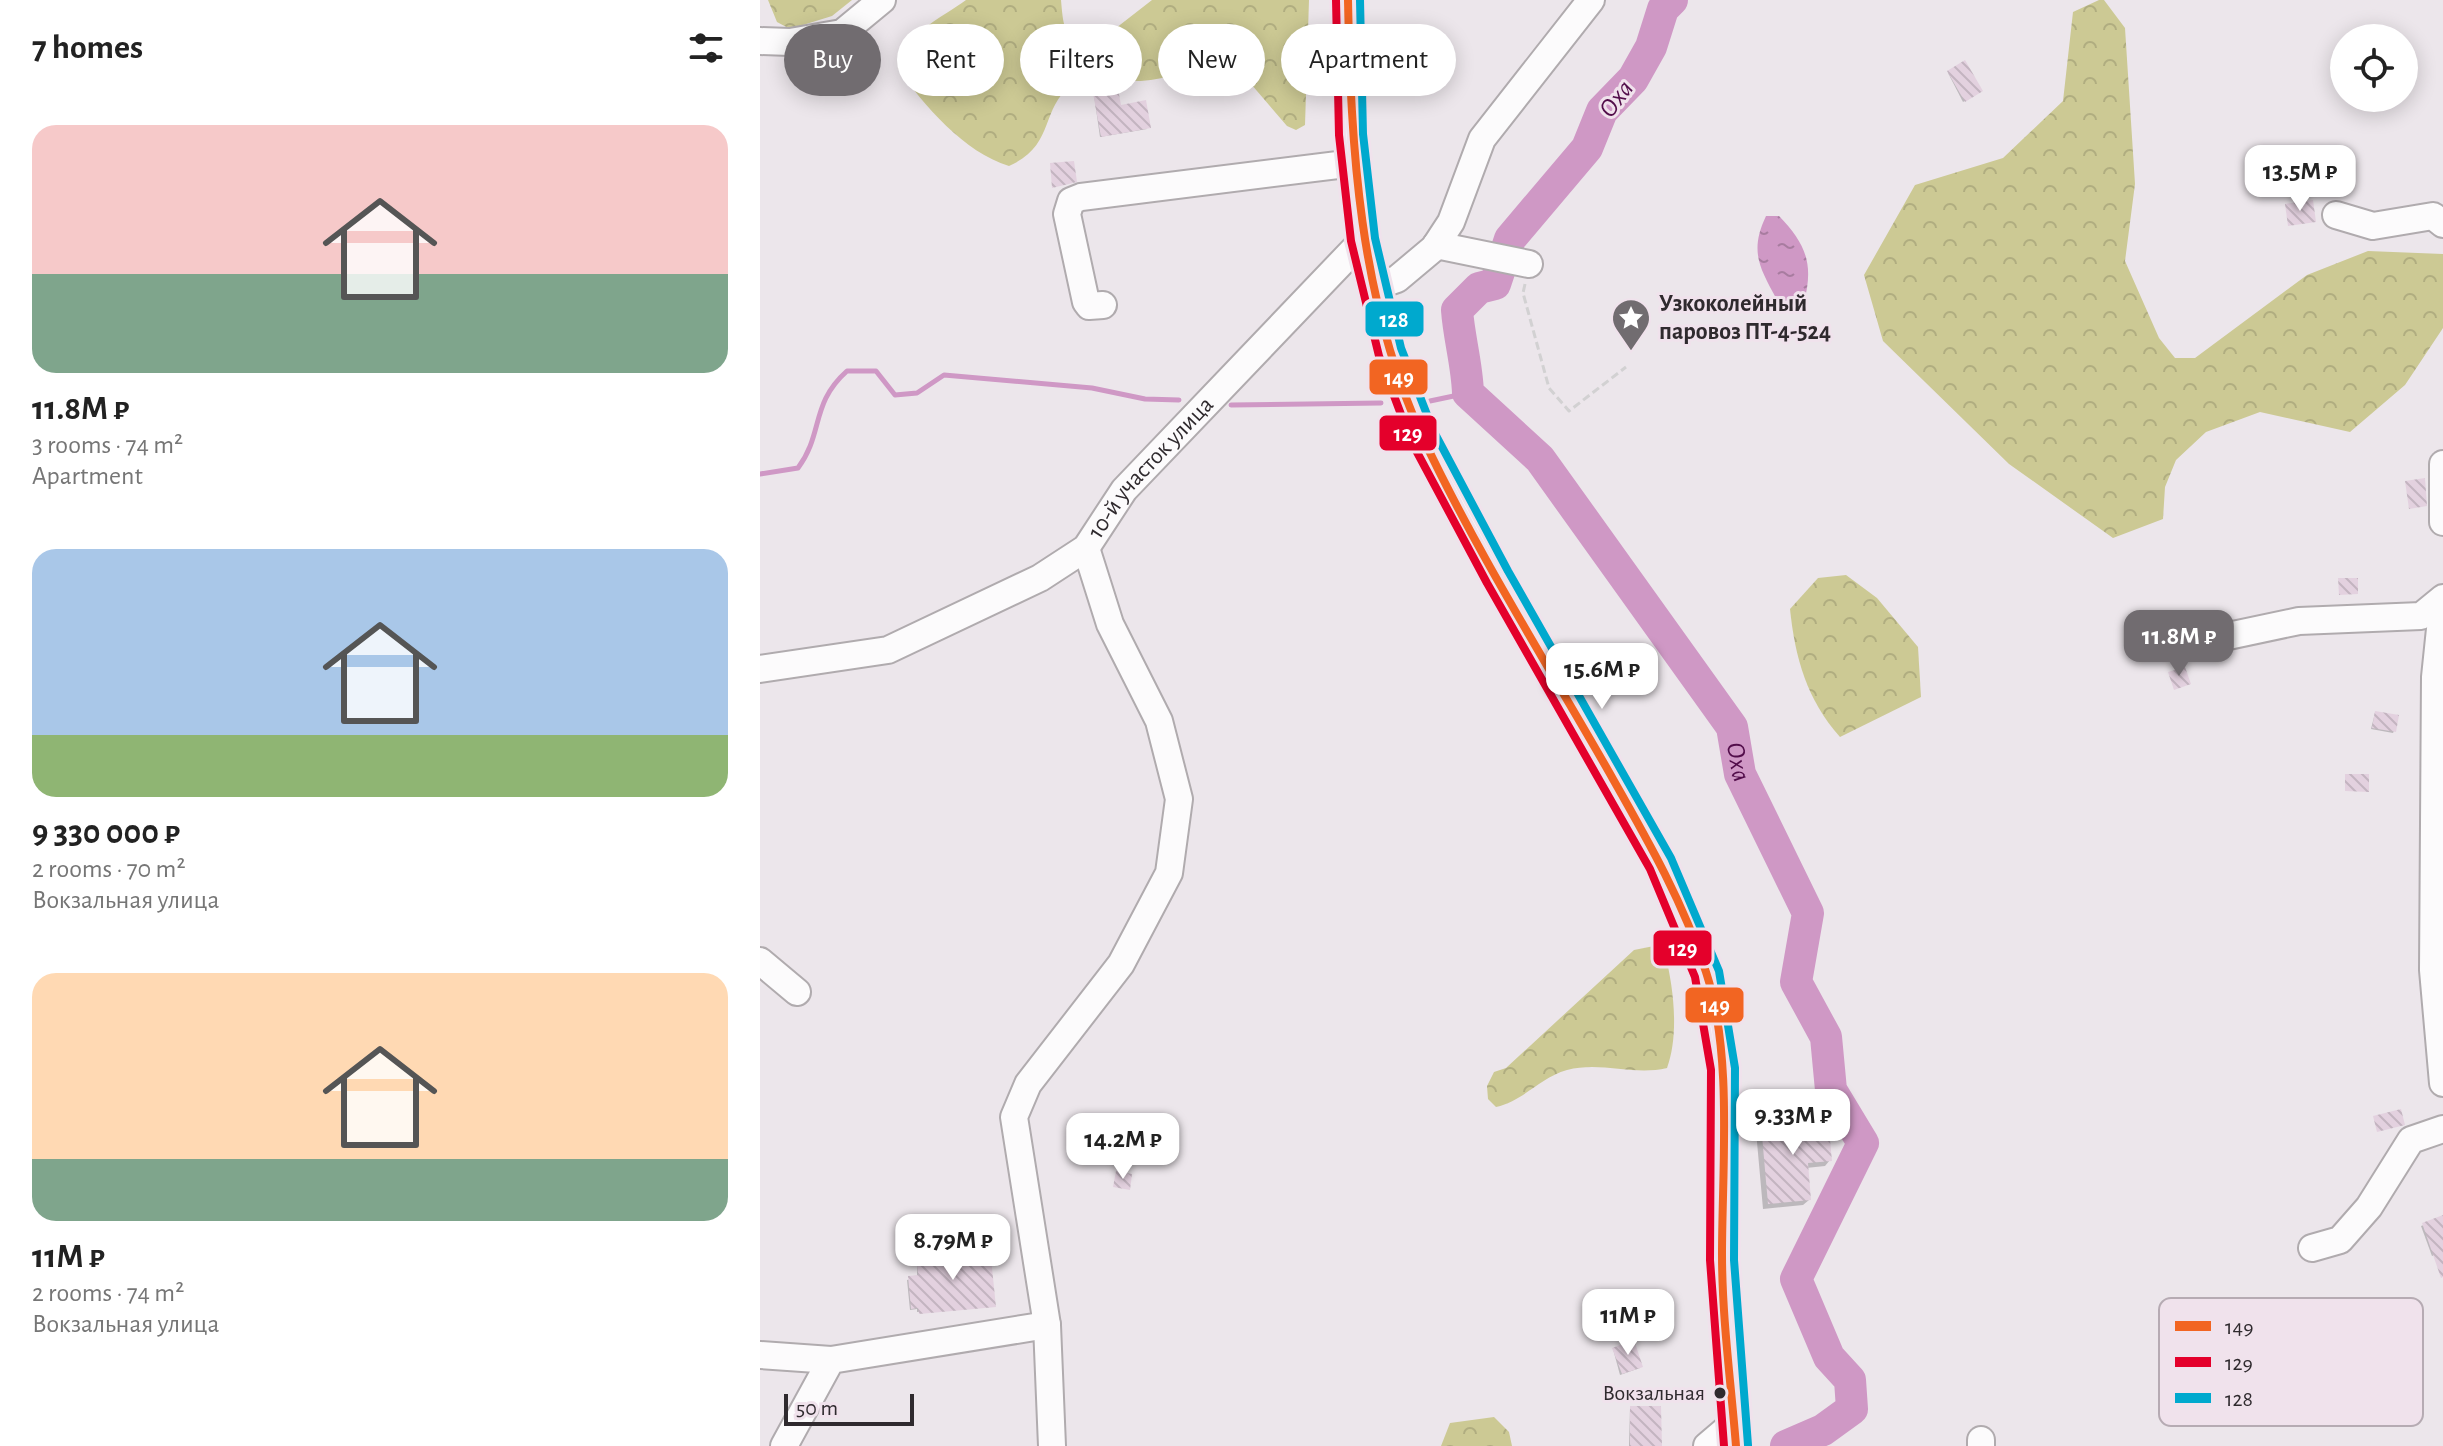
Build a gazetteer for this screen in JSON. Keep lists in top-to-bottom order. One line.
{"streets":{"street":["10-й участок улица"]},"water":["Оха"],"places":{"place":["Узкоколейный паровоз ПТ-4-524"],"other":["Вокзальная"]},"lines":["transit line 149","transit line 129","transit line 128"],"legend":["149","129","128"],"scale_bar":"50 m","page":{"heading":"7 homes","chip":["Buy","Rent","Filters","New","Apartment"],"list":[{"name":"11.8M ₽","note":"3 rooms · 74 m² · Apartment"},{"name":"9 330 000 ₽","note":"2 rooms · 70 m² · Вокзальная улица"},{"name":"11M ₽","note":"2 rooms · 74 m² · Вокзальная улица"}],"price":["13.5M ₽","11.8M ₽","15.6M ₽","9.33M ₽","14.2M ₽","8.79M ₽","11M ₽"],"scale":"50 m"}}
